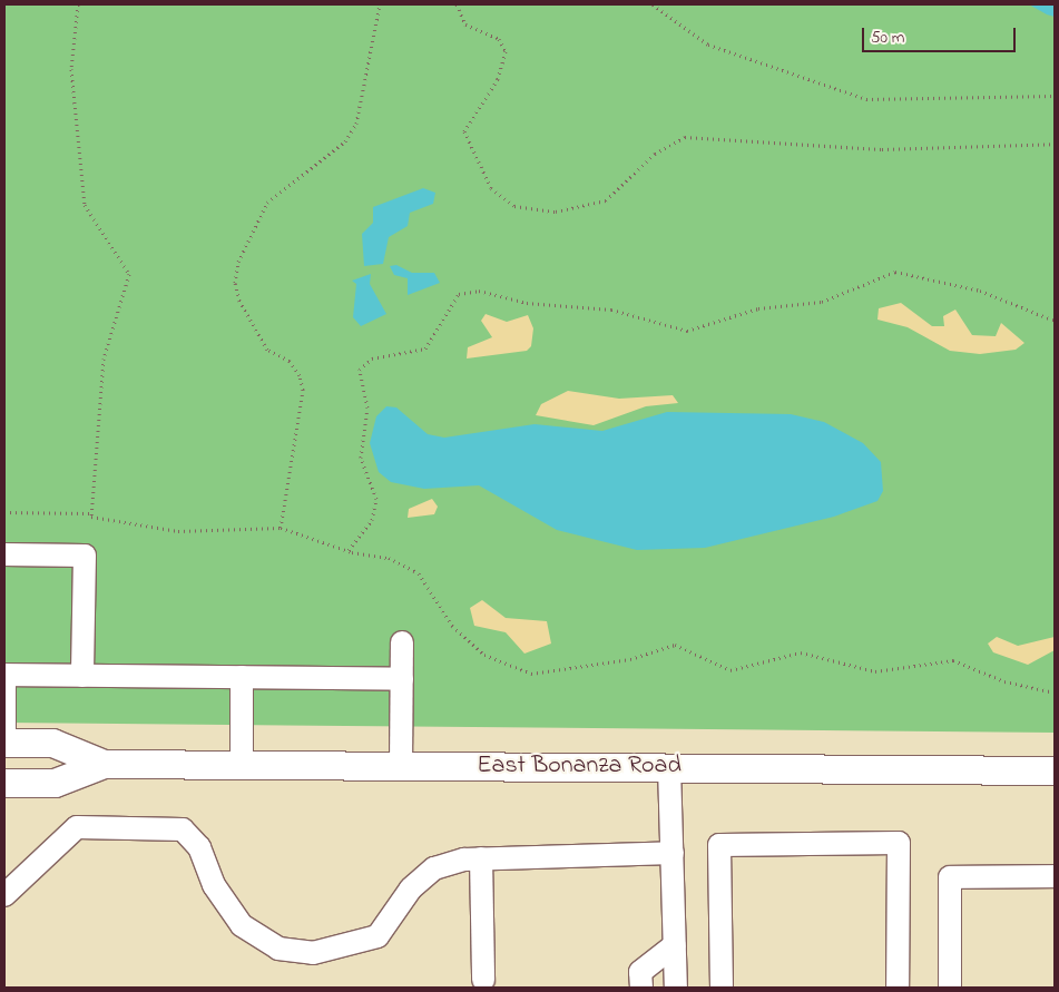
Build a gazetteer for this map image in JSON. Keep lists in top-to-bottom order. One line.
{"streets":{"main road":["East Bonanza Road"]},"scale_bar":"50 m"}
